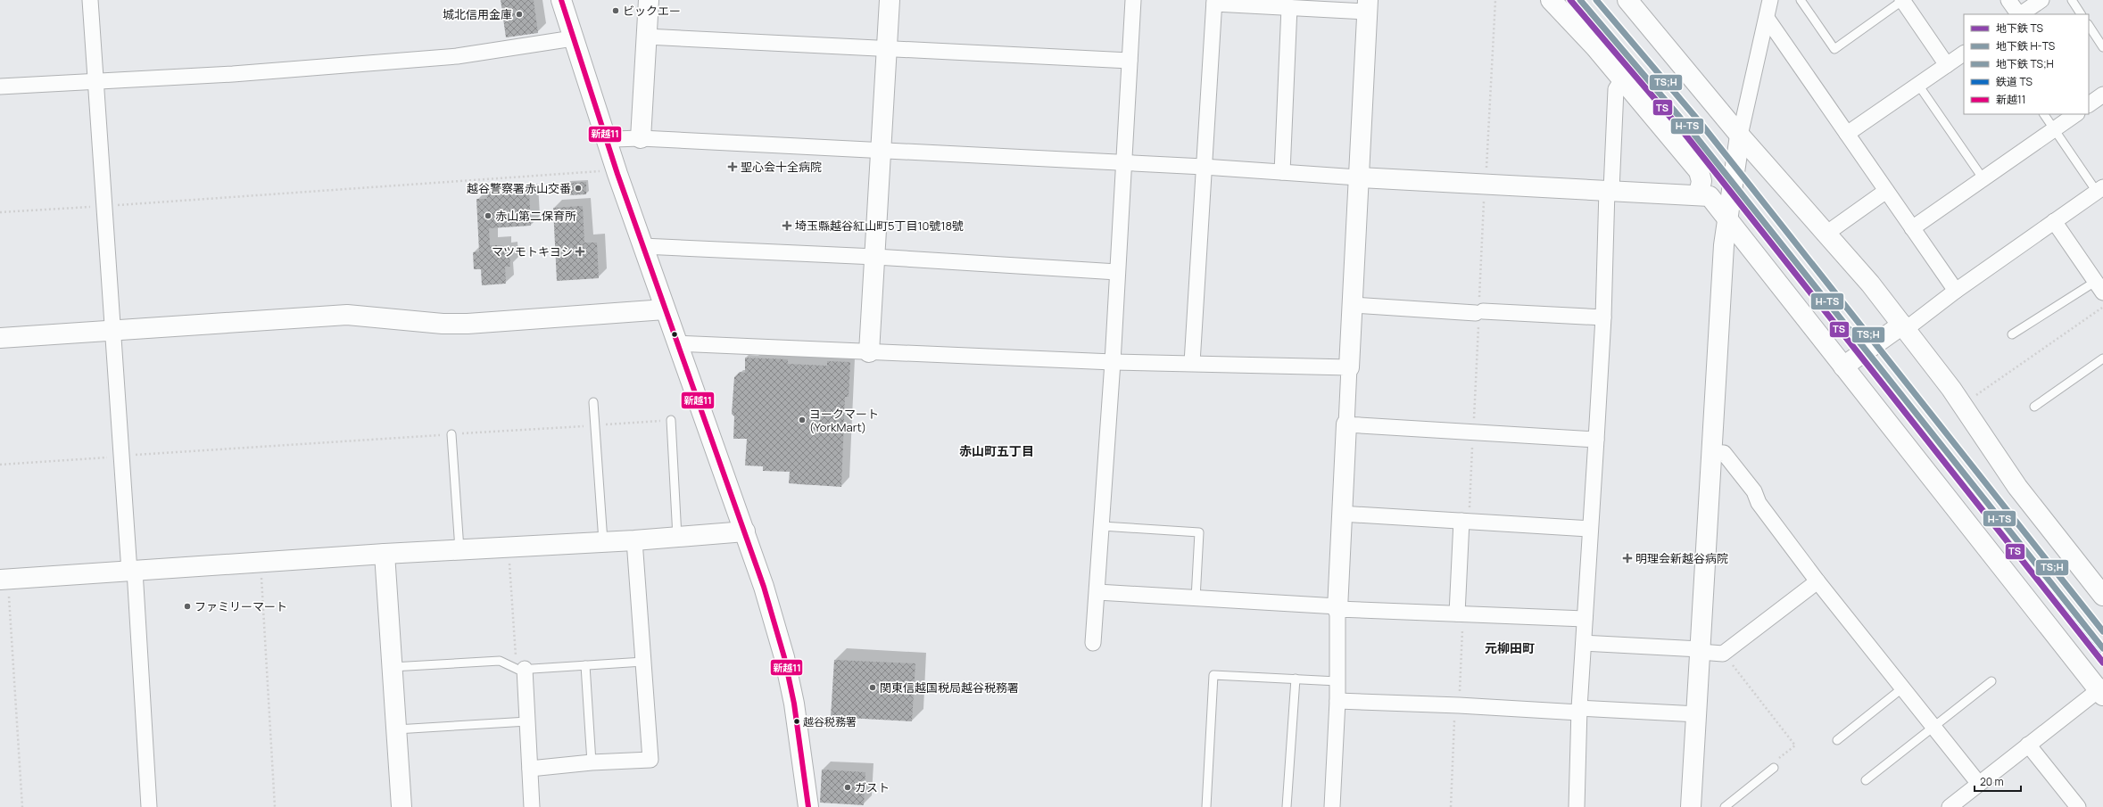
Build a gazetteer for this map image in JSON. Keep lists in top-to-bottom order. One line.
{"districts":["赤山町五丁目","元柳田町"],"places":{"other":["ビックエー","城北信用金庫","越谷警察署赤山交番","赤山第二保育所","ヨークマート (YorkMart)","ファミリーマート","関東信越国税局越谷税務署","越谷税務署","ガスト"],"health":["聖心会十全病院","埼玉縣越谷紅山町5丁目10號18號","マツモトキヨシ","明理会新越谷病院"]},"lines":["metro line TS","metro line H-TS","metro line TS;H","transit line 新越11","rail line TS"],"legend":["地下鉄 TS","地下鉄 H-TS","地下鉄 TS;H","鉄道 TS","新越11"],"scale_bar":"20 m"}
